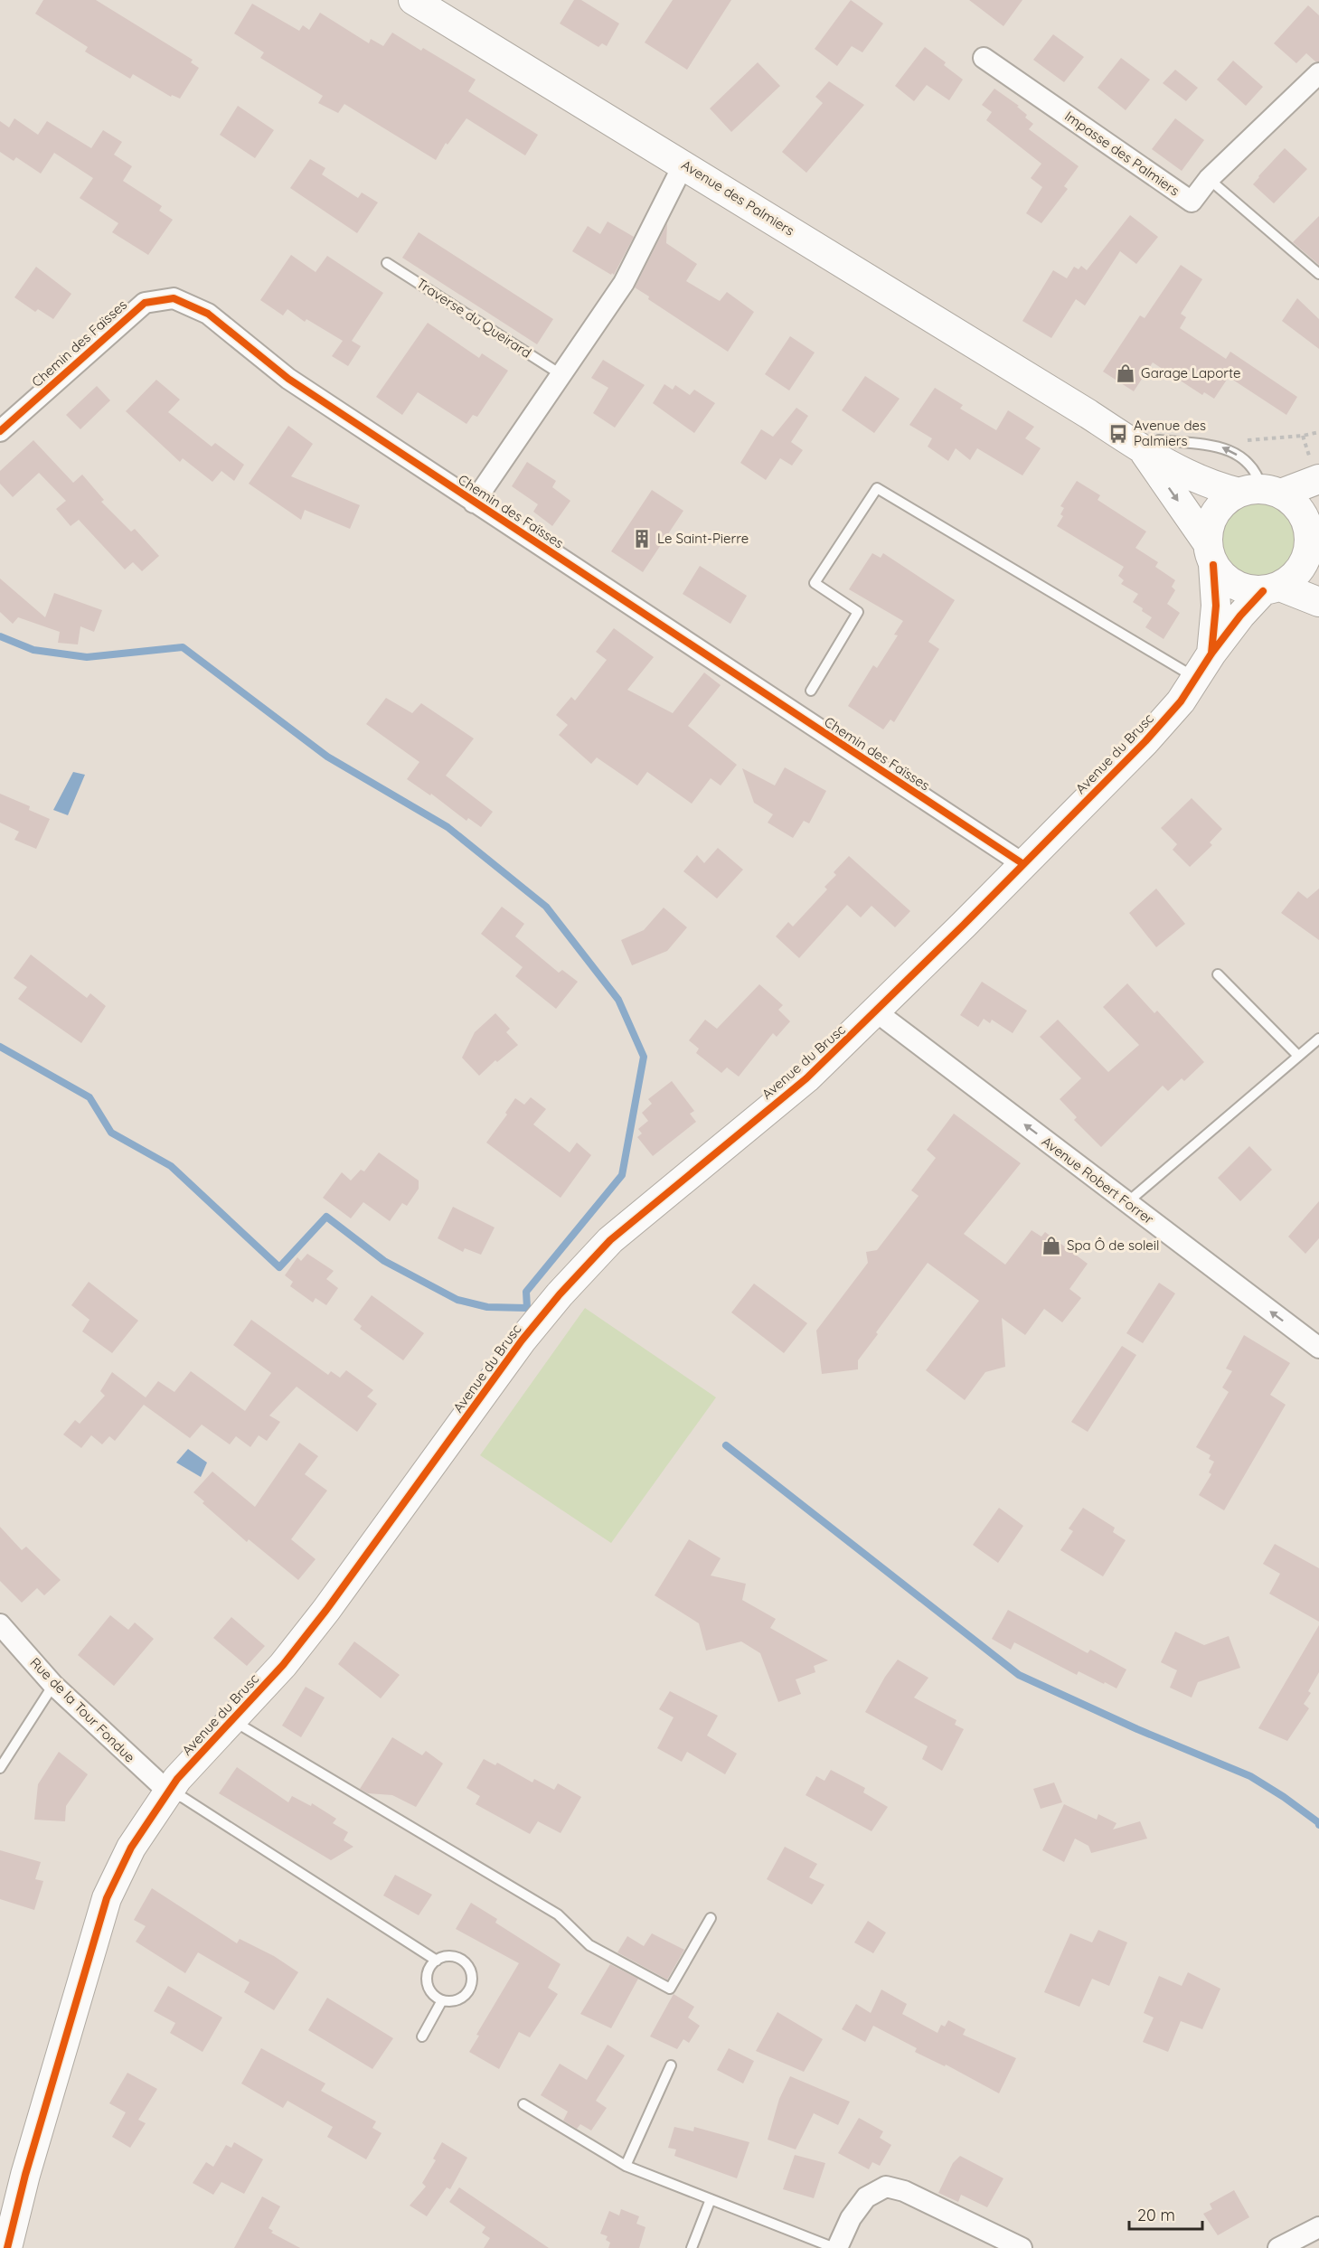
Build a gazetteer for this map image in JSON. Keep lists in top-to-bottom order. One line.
{"streets":{"street":["Impasse des Palmiers","Avenue des Palmiers","Chemin des Faïsses","Avenue du Brusc","Avenue Robert Forrer","Rue de la Tour Fondue"],"lane":["Traverse du Queirard"]},"crossings":[["Avenue des Palmiers","Avenue du Brusc"],["Chemin des Faïsses","Avenue du Brusc"],["Avenue du Brusc","Avenue Robert Forrer"],["Avenue du Brusc","Rue de la Tour Fondue"]],"one_way":["Avenue Robert Forrer"],"places":{"shop":["Garage Laporte","Spa Ô de soleil"],"bus stop":["Avenue des Palmiers"],"building":["Le Saint-Pierre"]},"scale_bar":"20 m"}
